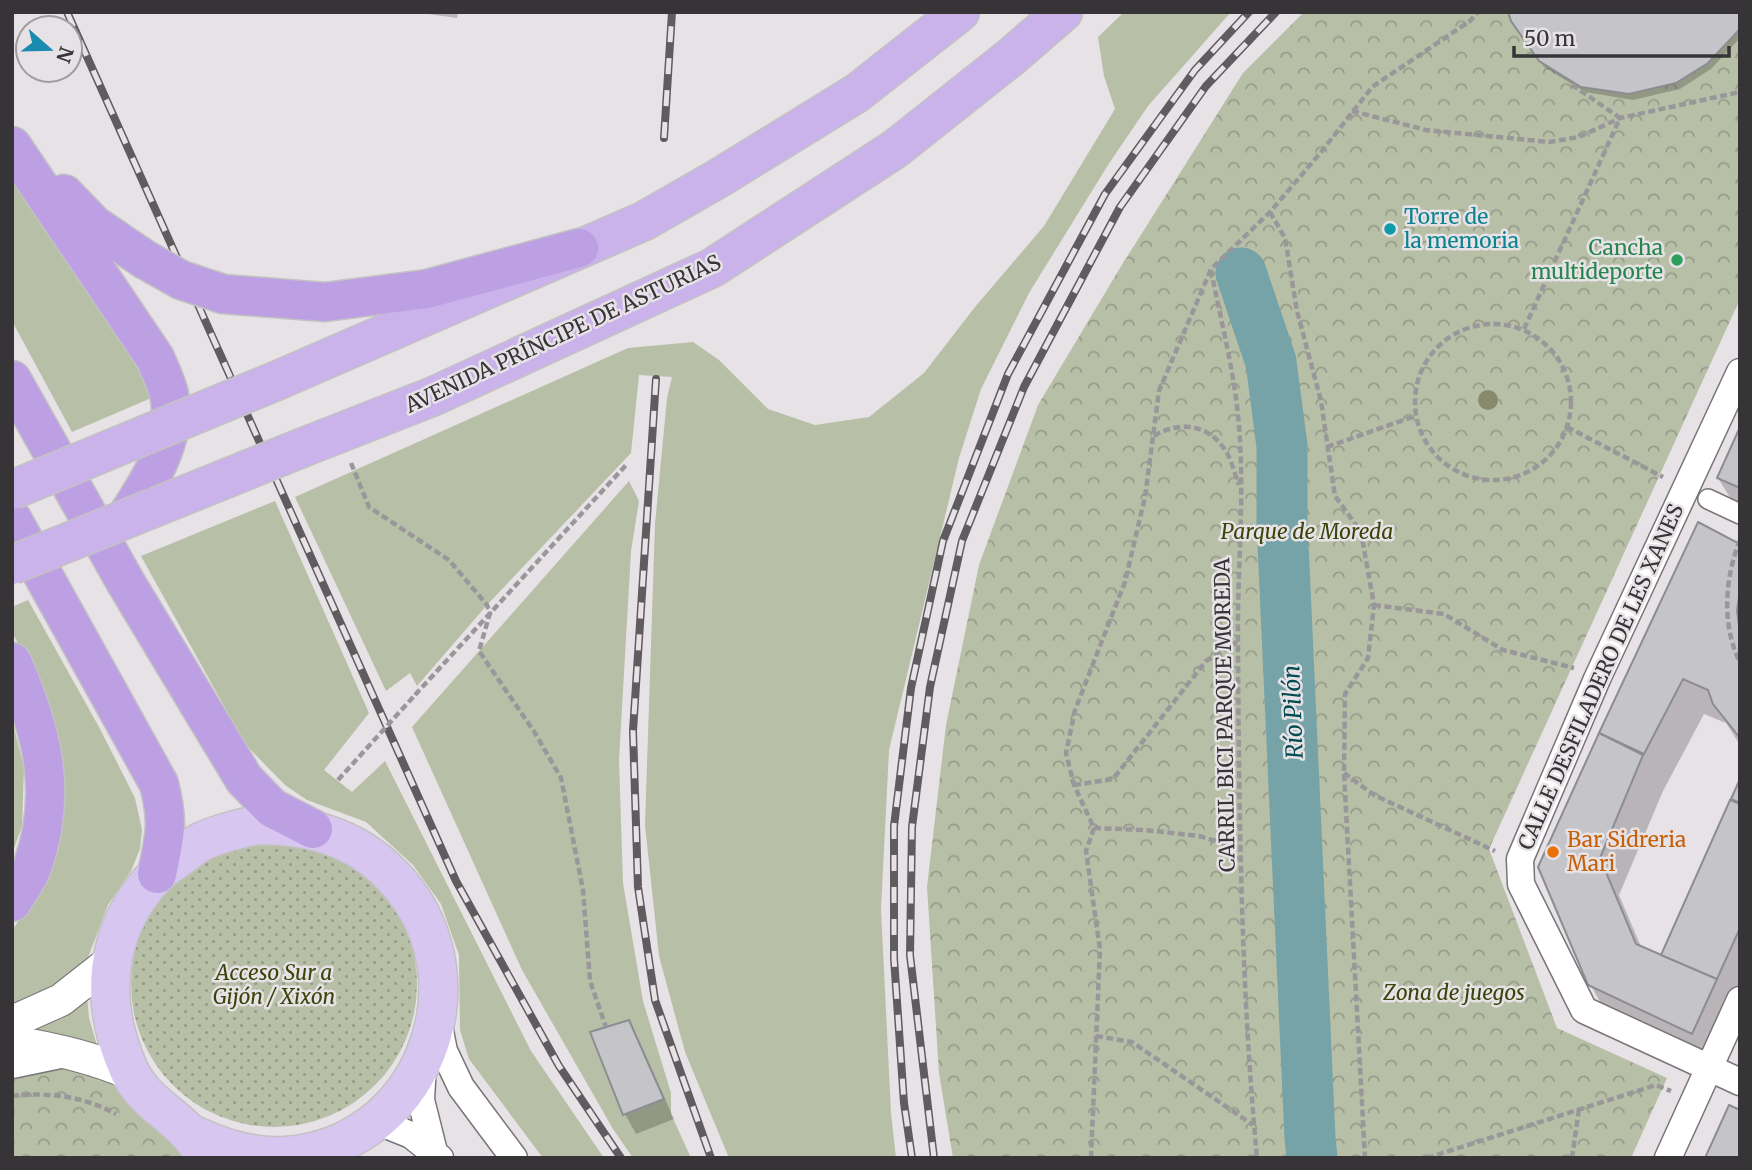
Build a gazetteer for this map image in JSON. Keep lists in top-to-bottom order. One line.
{"streets":{"highway":["AVENIDA PRÍNCIPE DE ASTURIAS"],"street":["CALLE DESFILADERO DE LES XANES"],"path":["CARRIL BICI PARQUE MOREDA"]},"water":["Río Pilón"],"parks":["Parque de Moreda","Acceso Sur a Gijón / Xixón","Zona de juegos"],"places":["Torre de la memoria","Cancha multideporte","Bar Sidreria Mari"],"scale_bar":"50 m","north":"right"}
